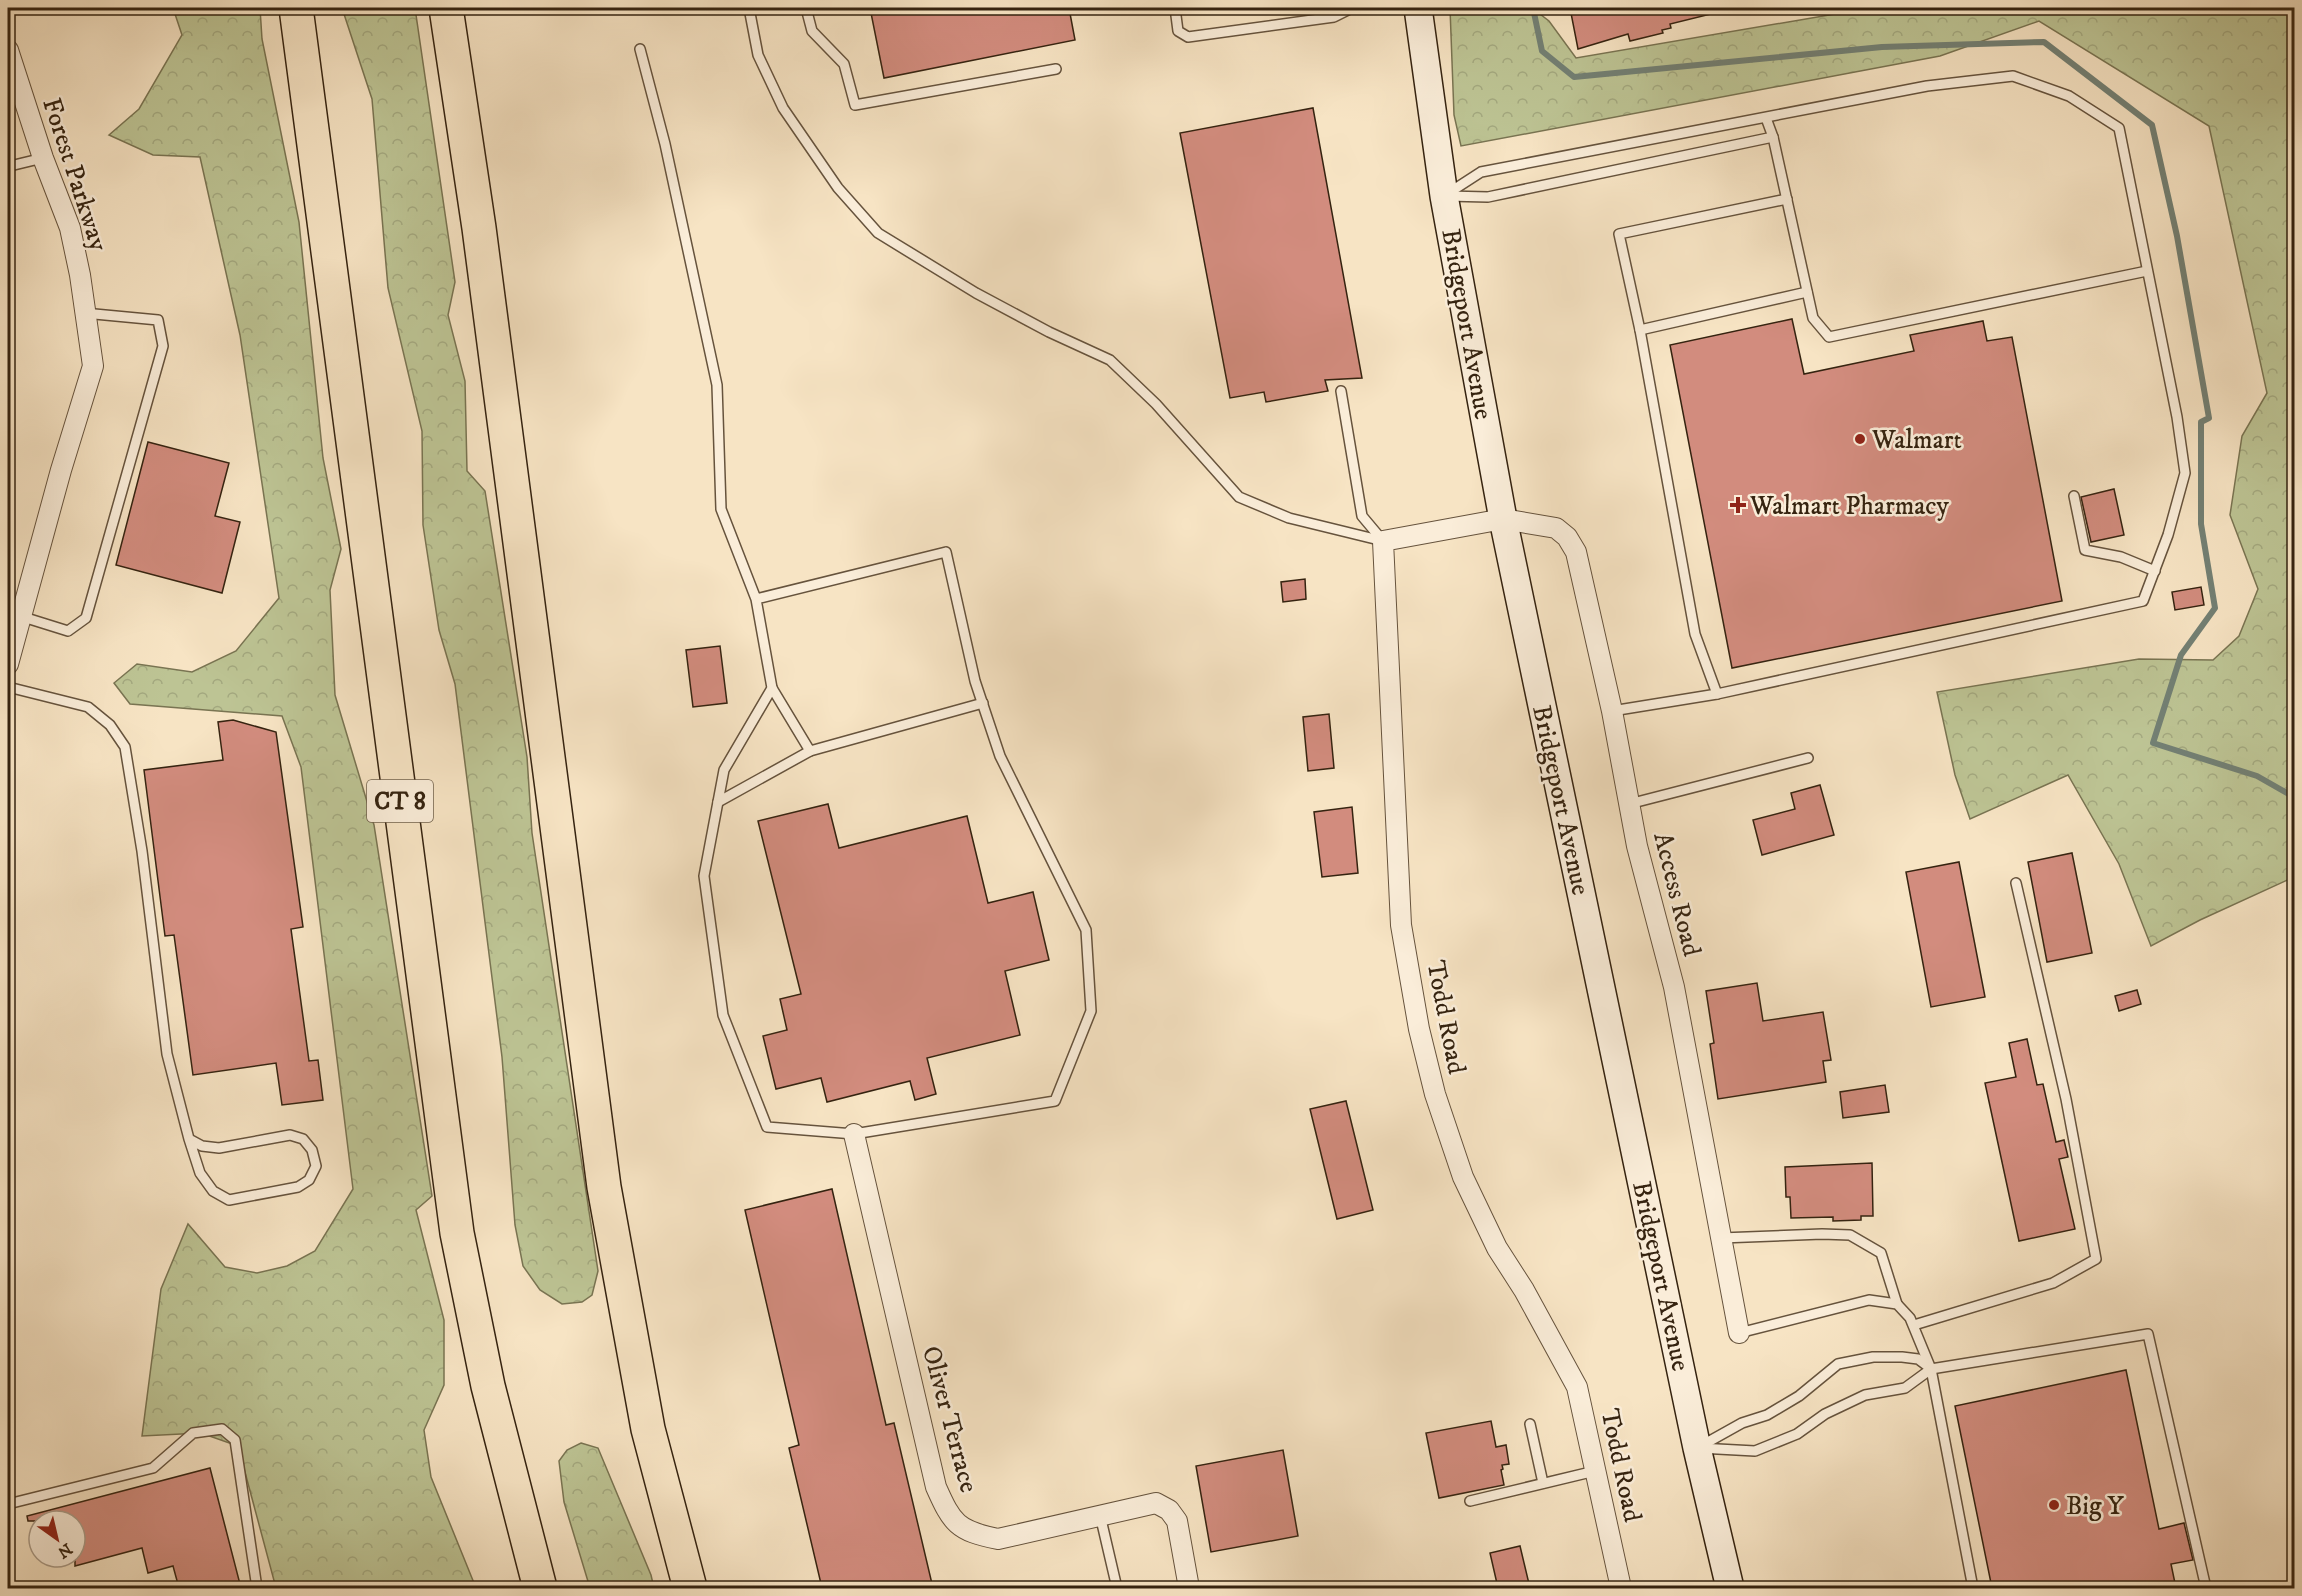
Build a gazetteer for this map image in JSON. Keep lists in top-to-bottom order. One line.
{"streets":{"highway":["CT 8"],"main road":["Bridgeport Avenue"],"street":["Forest Parkway","Access Road","Todd Road","Oliver Terrace"]},"crossings":[["Bridgeport Avenue","Access Road"]],"places":{"other":["Walmart","Big Y"],"health":["Walmart Pharmacy"]},"north":"bottom right"}
